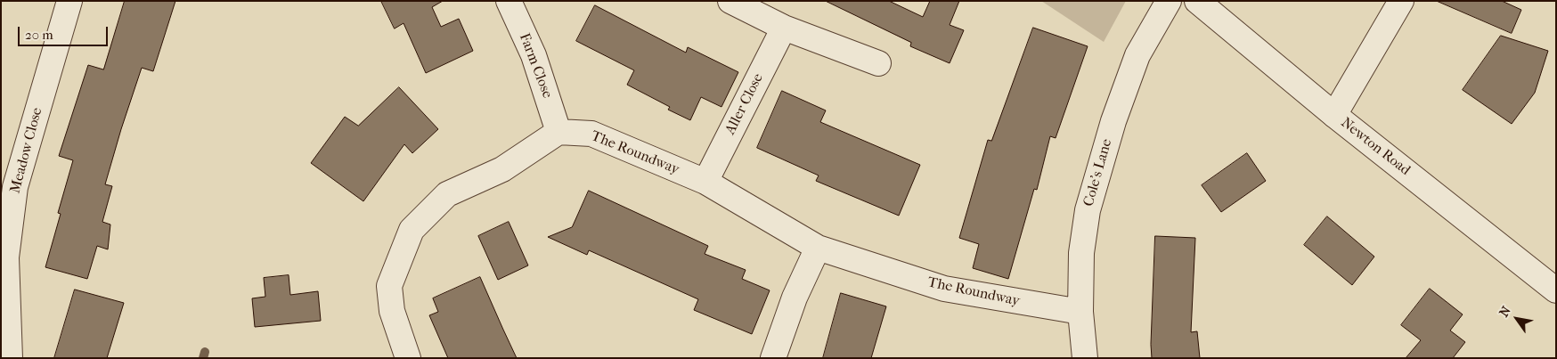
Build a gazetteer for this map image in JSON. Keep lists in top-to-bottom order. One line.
{"streets":{"street":["Farm Close","Aller Close","Newton Road","Meadow Close","The Roundway","Cole's Lane"]},"crossings":[["Farm Close","The Roundway"],["Aller Close","The Roundway"],["The Roundway","Cole's Lane"]],"scale_bar":"20 m","north":"top left"}
